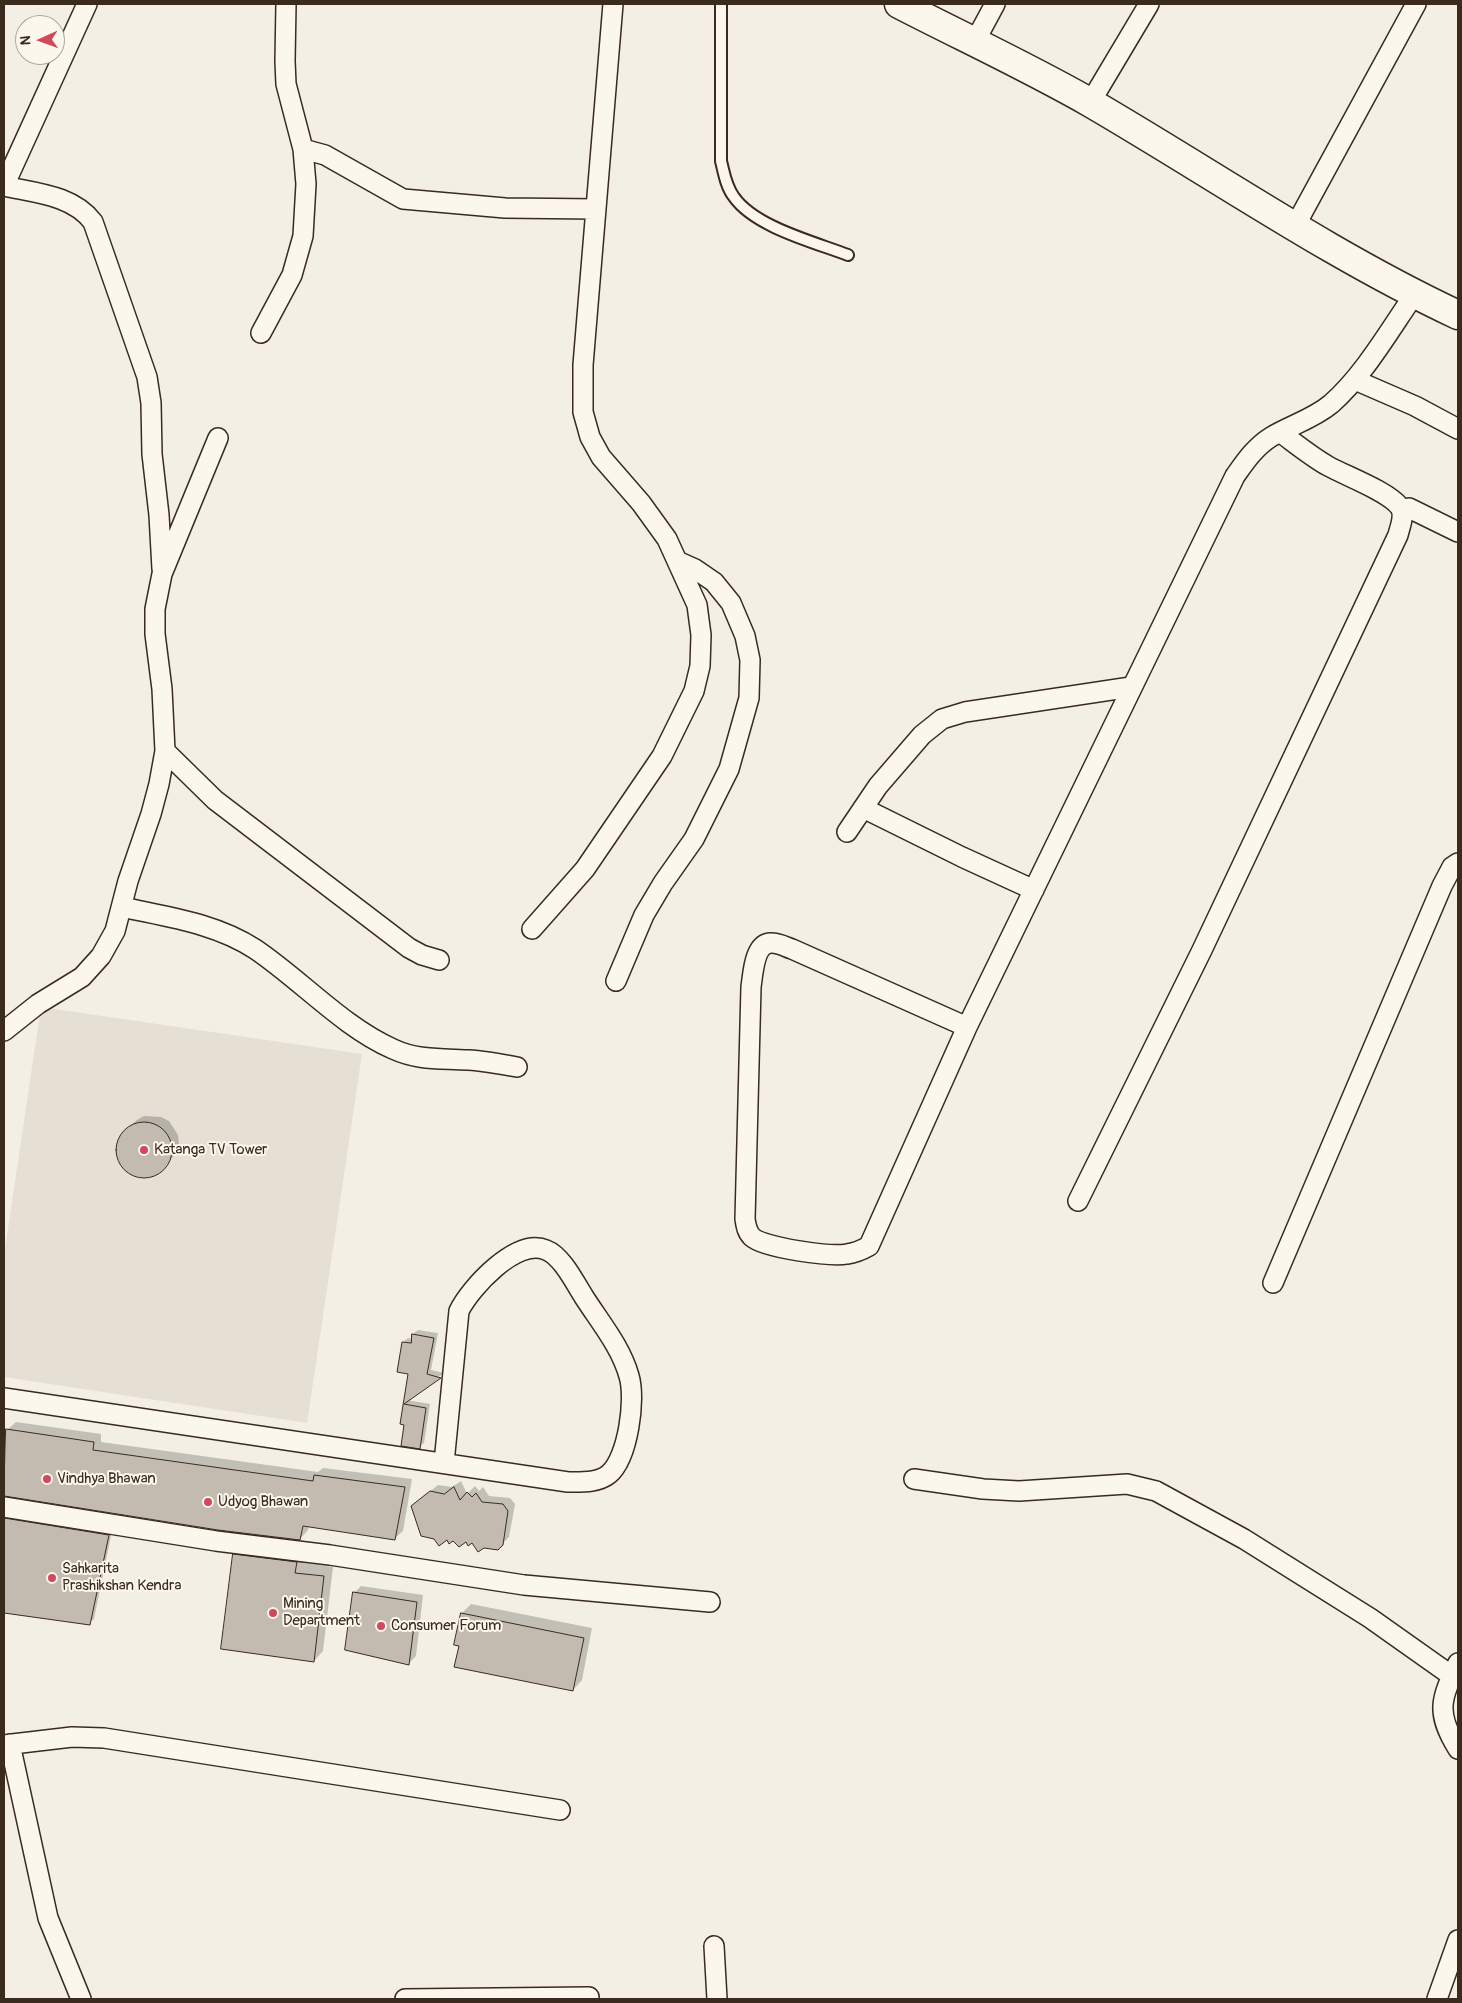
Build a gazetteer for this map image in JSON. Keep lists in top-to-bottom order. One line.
{"places":["Katanga TV Tower","Vindhya Bhawan","Udyog Bhawan","Sahkarita Prashikshan Kendra","Mining Department","Consumer Forum"],"north":"left"}
